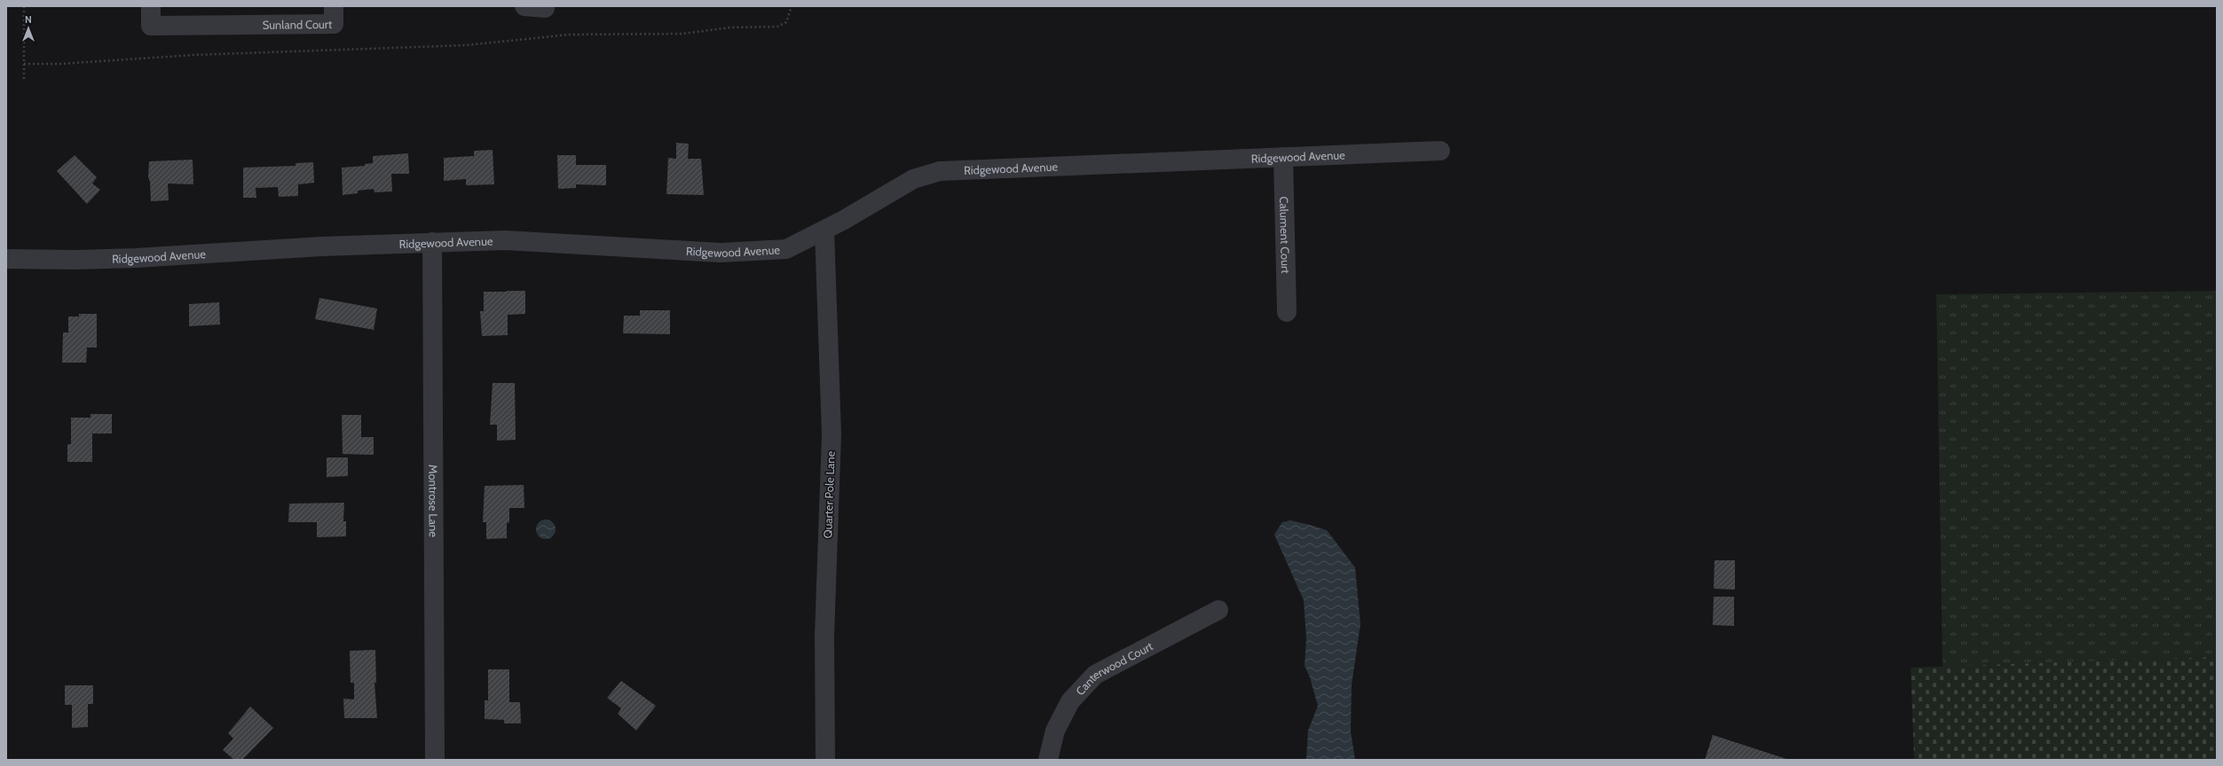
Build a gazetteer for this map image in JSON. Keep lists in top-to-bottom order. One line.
{"streets":{"street":["Sunland Court","Ridgewood Avenue","Calument Court","Quarter Pole Lane","Montrose Lane","Canterwood Court"]},"crossings":[["Ridgewood Avenue","Calument Court"],["Ridgewood Avenue","Quarter Pole Lane"],["Ridgewood Avenue","Montrose Lane"]],"north":"top"}
